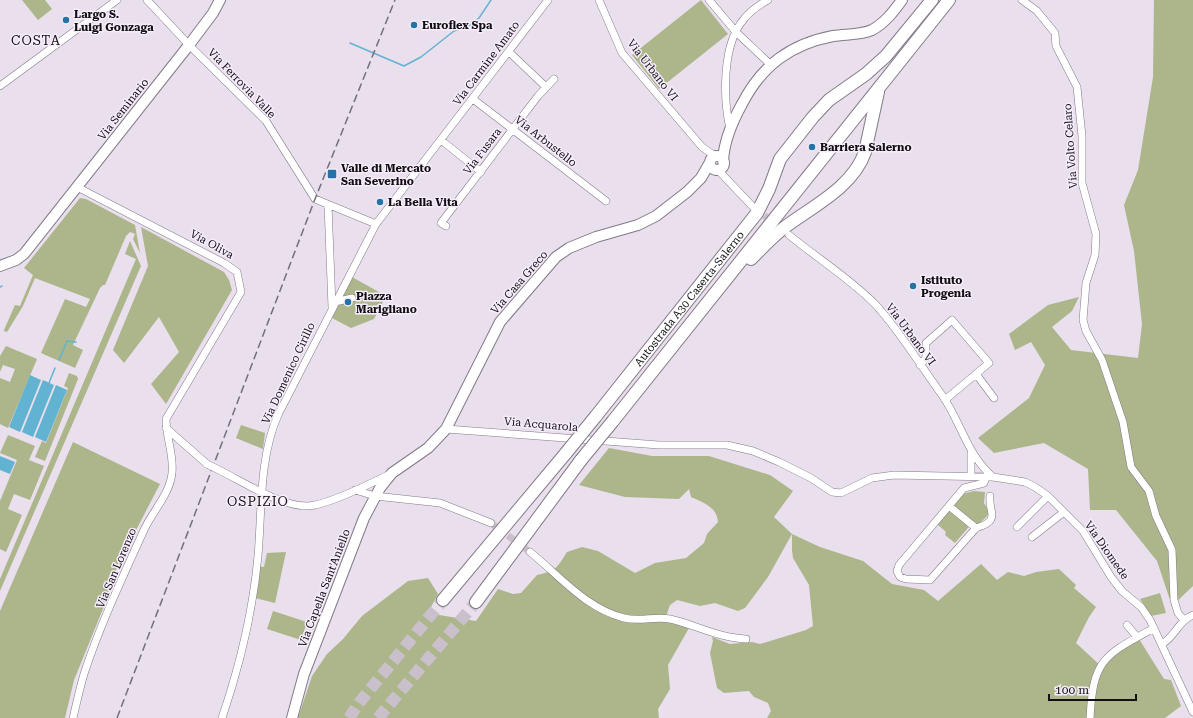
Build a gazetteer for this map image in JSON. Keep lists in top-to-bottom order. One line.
{"streets":{"highway":["Autostrada A30 Caserta-Salerno"],"main road":["Via Seminario","Via Casa Greco","Via Capella Sant'Aniello"],"street":["Via Carmine Amato","Via Urbano VI","Via Ferrovia Valle","Via Arbustello","Via Volto Celaro","Via Fusara","Via Oliva","Via Domenico Cirillo","Via Acquarola","Via Diomede","Via San Lorenzo"]},"crossings":[["Via Carmine Amato","Via Arbustello"],["Via Carmine Amato","Via Domenico Cirillo"],["Via Urbano VI","Via Casa Greco"],["Via Urbano VI","Via Diomede"],["Via Ferrovia Valle","Via Seminario"],["Via Ferrovia Valle","Via Domenico Cirillo"],["Via Seminario","Via Oliva"],["Via Arbustello","Via Fusara"],["Via Oliva","Via San Lorenzo"],["Via Casa Greco","Via Acquarola"],["Via Acquarola","Via Diomede"]],"districts":["COSTA","OSPIZIO"],"places":{"other":["Largo S. Luigi Gonzaga","Euroflex Spa","Barriera Salerno","La Bella Vita","Istituto Progenia","Piazza Marigliano"],"transit":["Valle di Mercato San Severino"]},"scale_bar":"100 m"}
